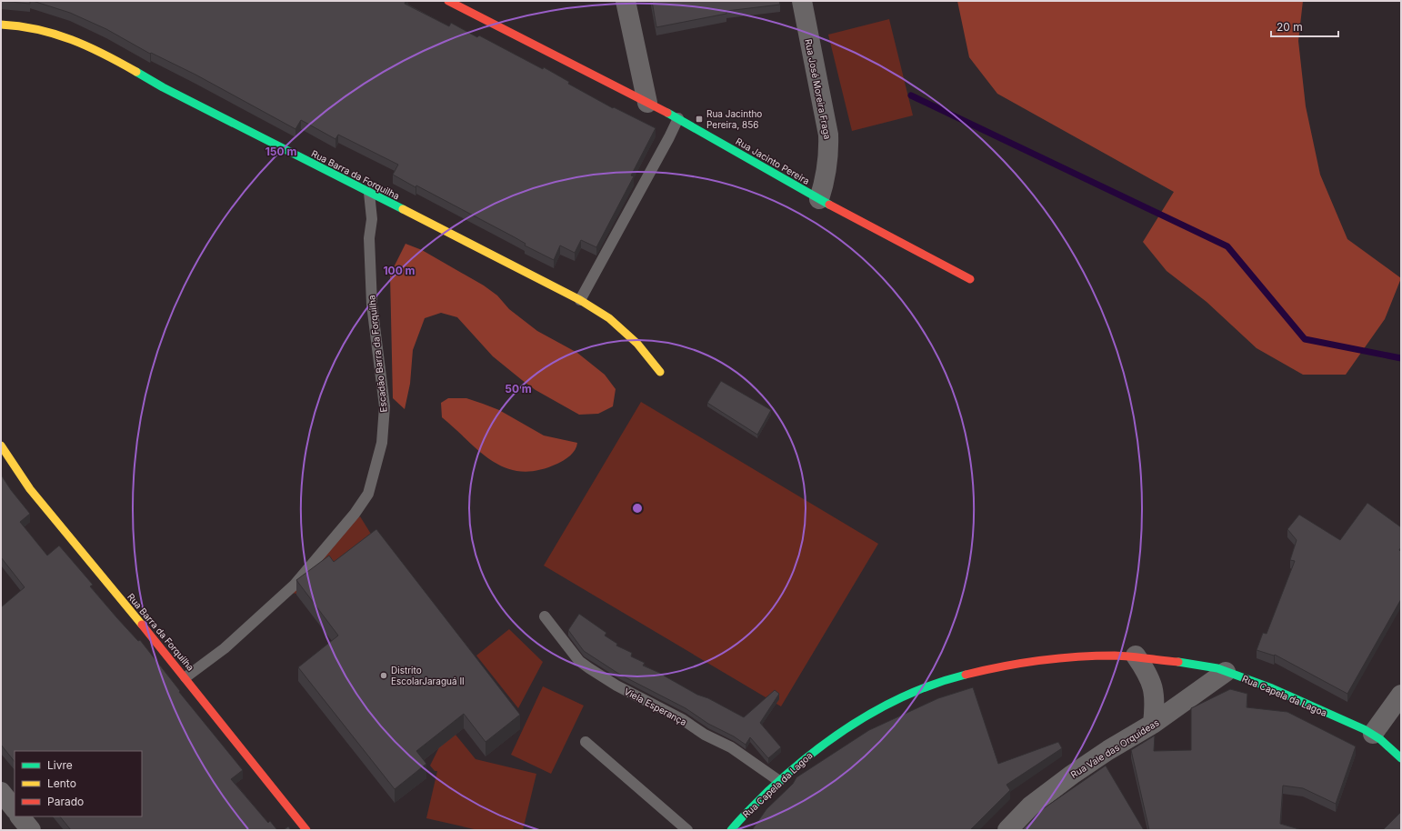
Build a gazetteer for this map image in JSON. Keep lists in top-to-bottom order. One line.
{"streets":{"street":["Rua José Moreira Fraga","Rua Jacinto Pereira","Rua Barra da Forquilha","Rua Capela da Lagoa","Rua Vale das Orquídeas"],"lane":["Escadão Barra da Forquilha","Viela Esperança"]},"crossings":[["Rua José Moreira Fraga","Rua Jacinto Pereira"],["Rua Barra da Forquilha","Escadão Barra da Forquilha"],["Rua Capela da Lagoa","Viela Esperança"],["Rua Capela da Lagoa","Rua Vale das Orquídeas"]],"places":{"transit":["Rua Jacintho Pereira, 856"],"other":["Distrito EscolarJaraguá II"]},"legend":["Livre","Lento","Parado"],"scale_bar":"20 m","rings":["150 m","100 m","50 m"]}
